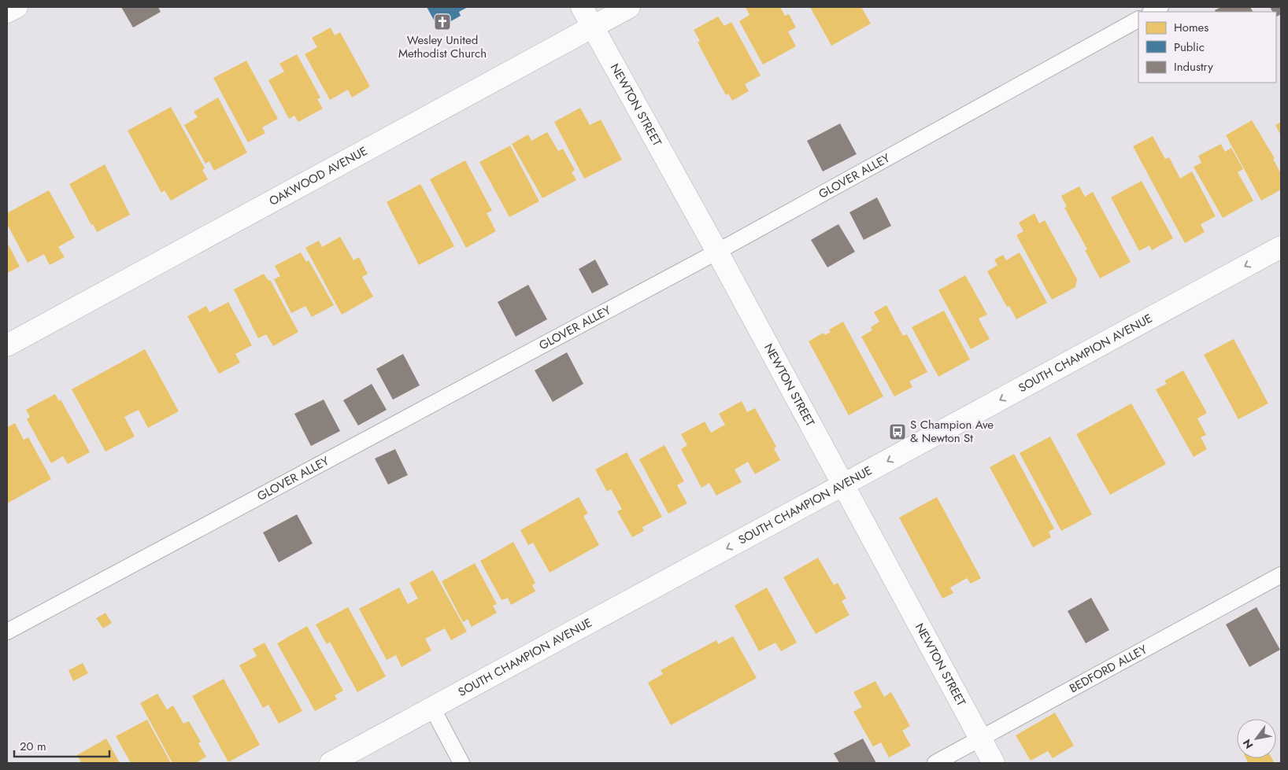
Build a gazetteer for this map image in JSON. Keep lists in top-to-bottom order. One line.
{"streets":{"street":["NEWTON STREET","OAKWOOD AVENUE","SOUTH CHAMPION AVENUE"],"lane":["GLOVER ALLEY","BEDFORD ALLEY"]},"crossings":[["NEWTON STREET","OAKWOOD AVENUE"],["NEWTON STREET","GLOVER ALLEY"],["NEWTON STREET","SOUTH CHAMPION AVENUE"],["NEWTON STREET","BEDFORD ALLEY"]],"one_way":["SOUTH CHAMPION AVENUE"],"places":{"church":["Wesley United Methodist Church"],"bus stop":["S Champion Ave & Newton St"]},"legend":["Homes","Public","Industry"],"scale_bar":"20 m","north":"bottom left"}
